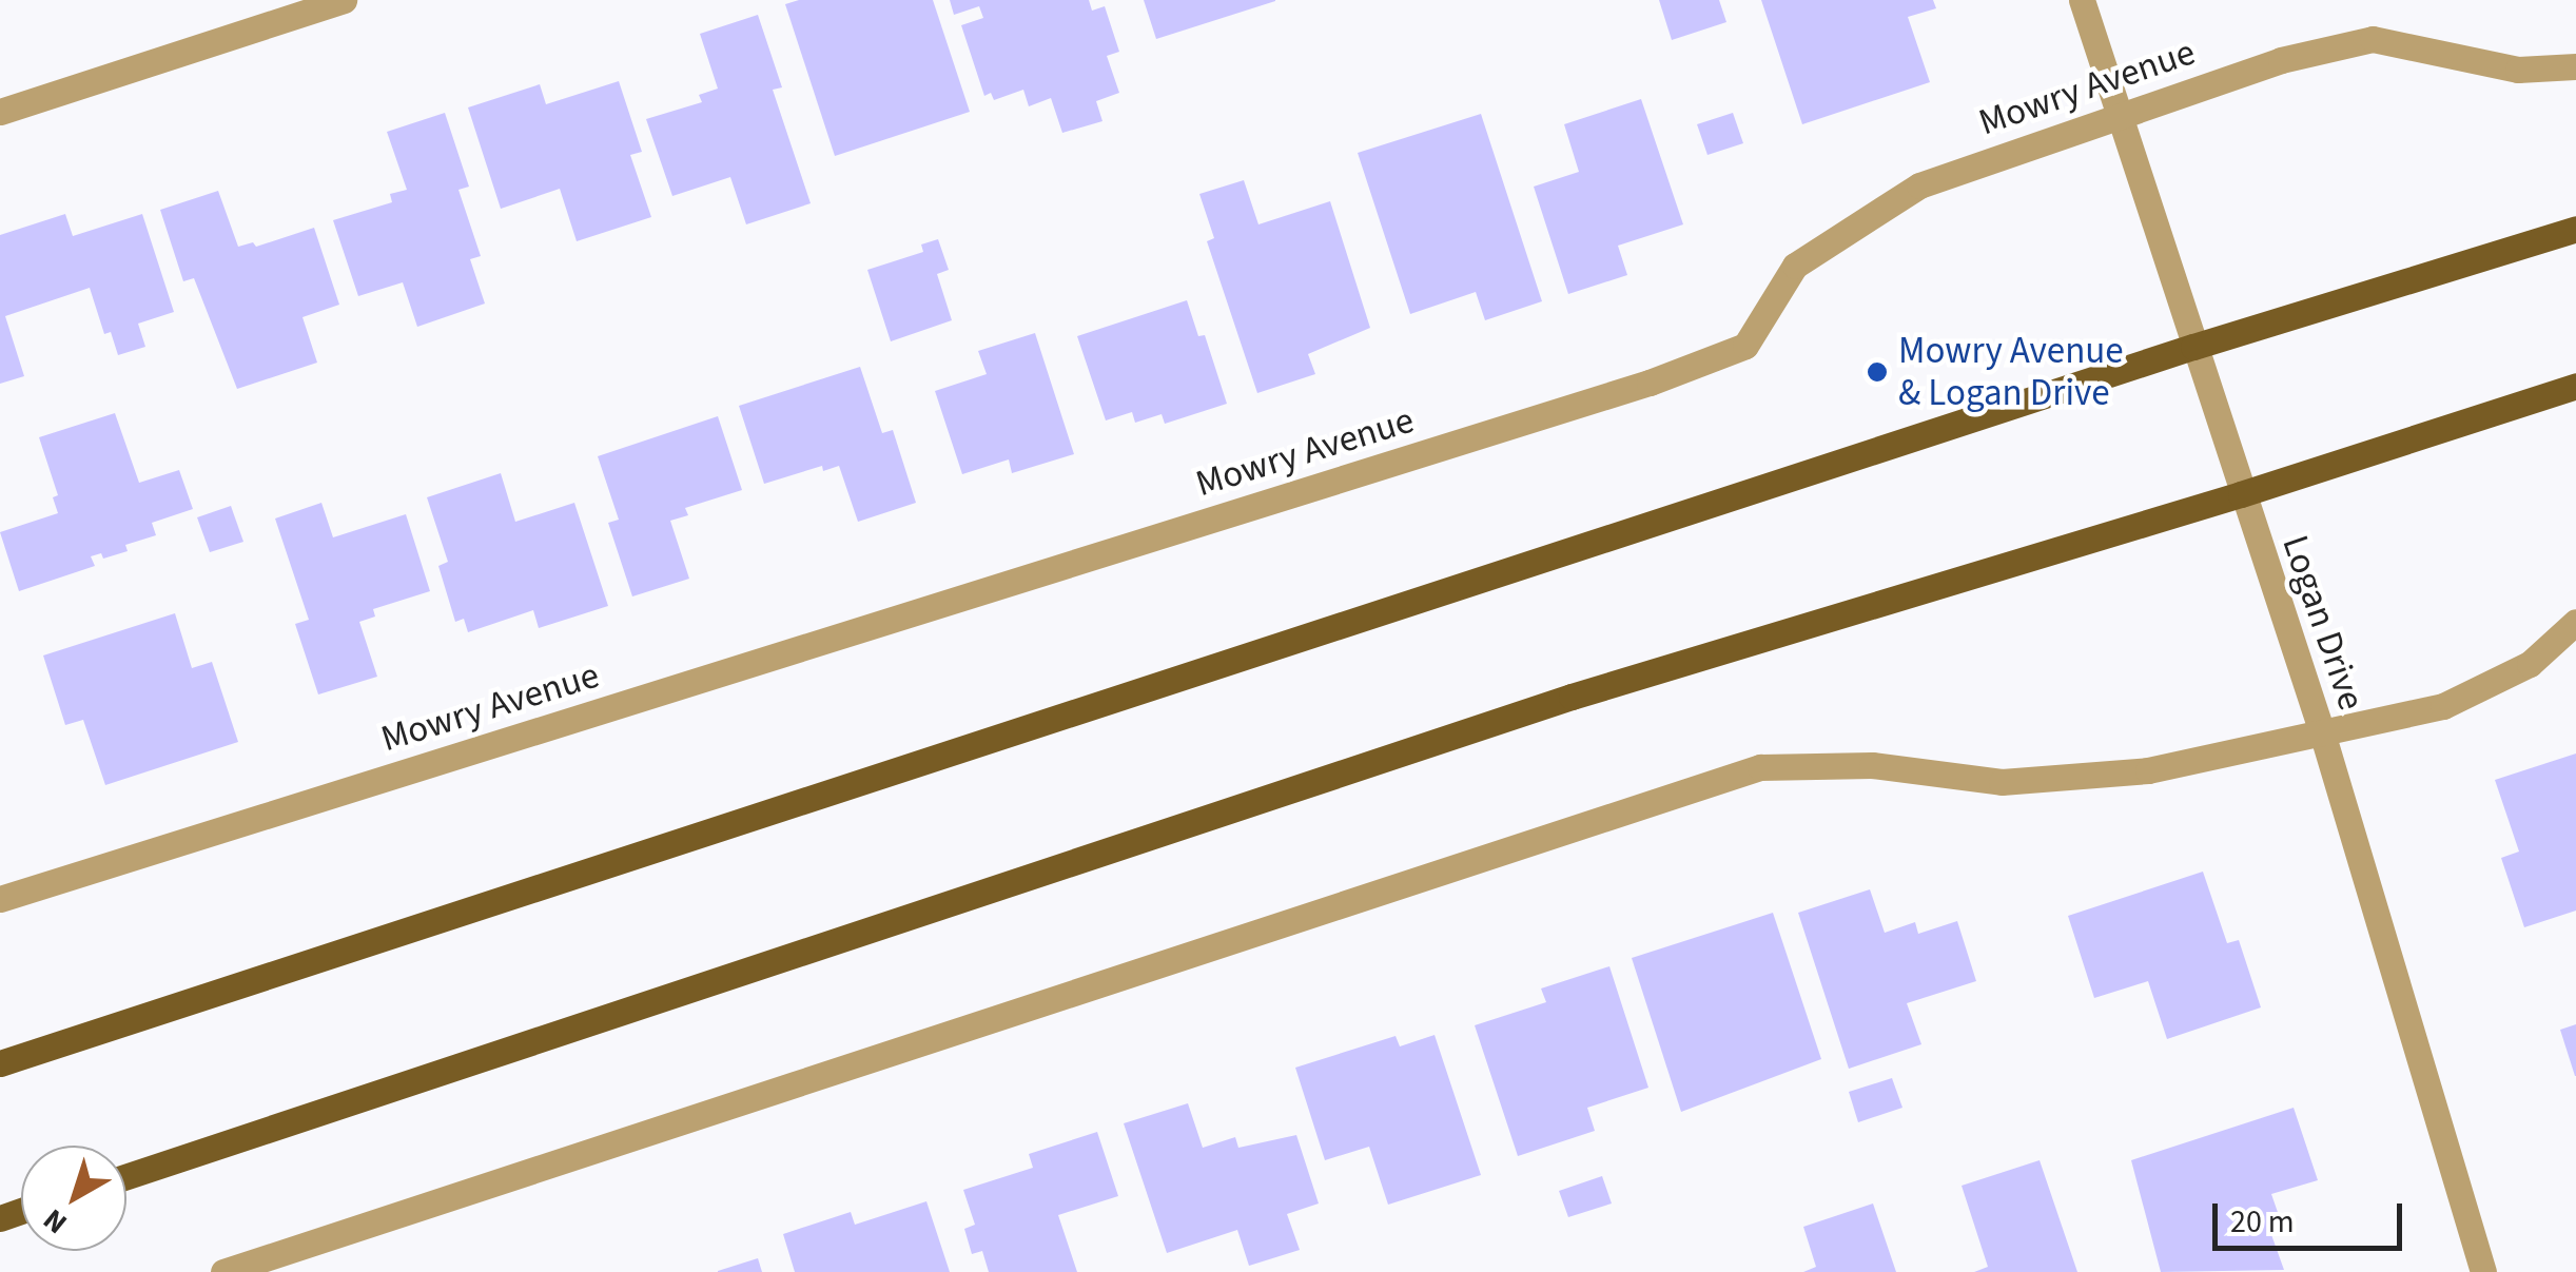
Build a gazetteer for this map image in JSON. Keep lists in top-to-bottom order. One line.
{"streets":{"street":["Mowry Avenue","Logan Drive"]},"crossings":[["Mowry Avenue","Logan Drive"]],"places":["Mowry Avenue & Logan Drive"],"scale_bar":"20 m","north":"bottom left"}
